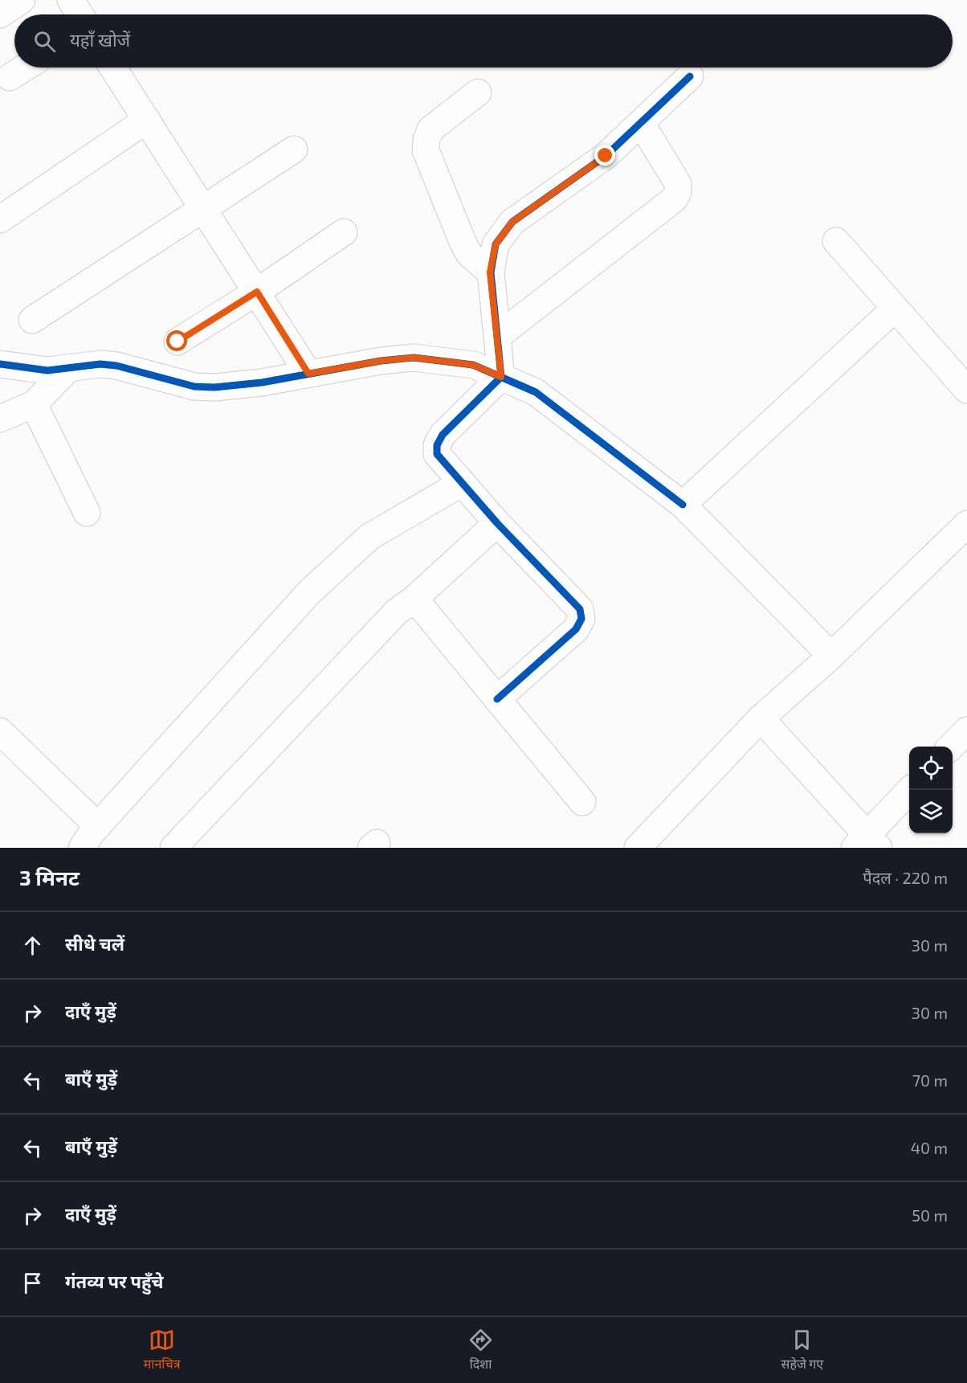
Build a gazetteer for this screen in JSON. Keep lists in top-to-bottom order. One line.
{"page":{"search":"यहाँ खोजें","heading":["3 मिनट","पैदल · 220 m"],"list":[["सीधे चलें","30 m"],["दाएँ मुड़ें","30 m"],["बाएँ मुड़ें","70 m"],["बाएँ मुड़ें","40 m"],["दाएँ मुड़ें","50 m"],"गंतव्य पर पहुँचे"],"nav":["मानचित्र","दिशा","सहेजे गए"]}}
